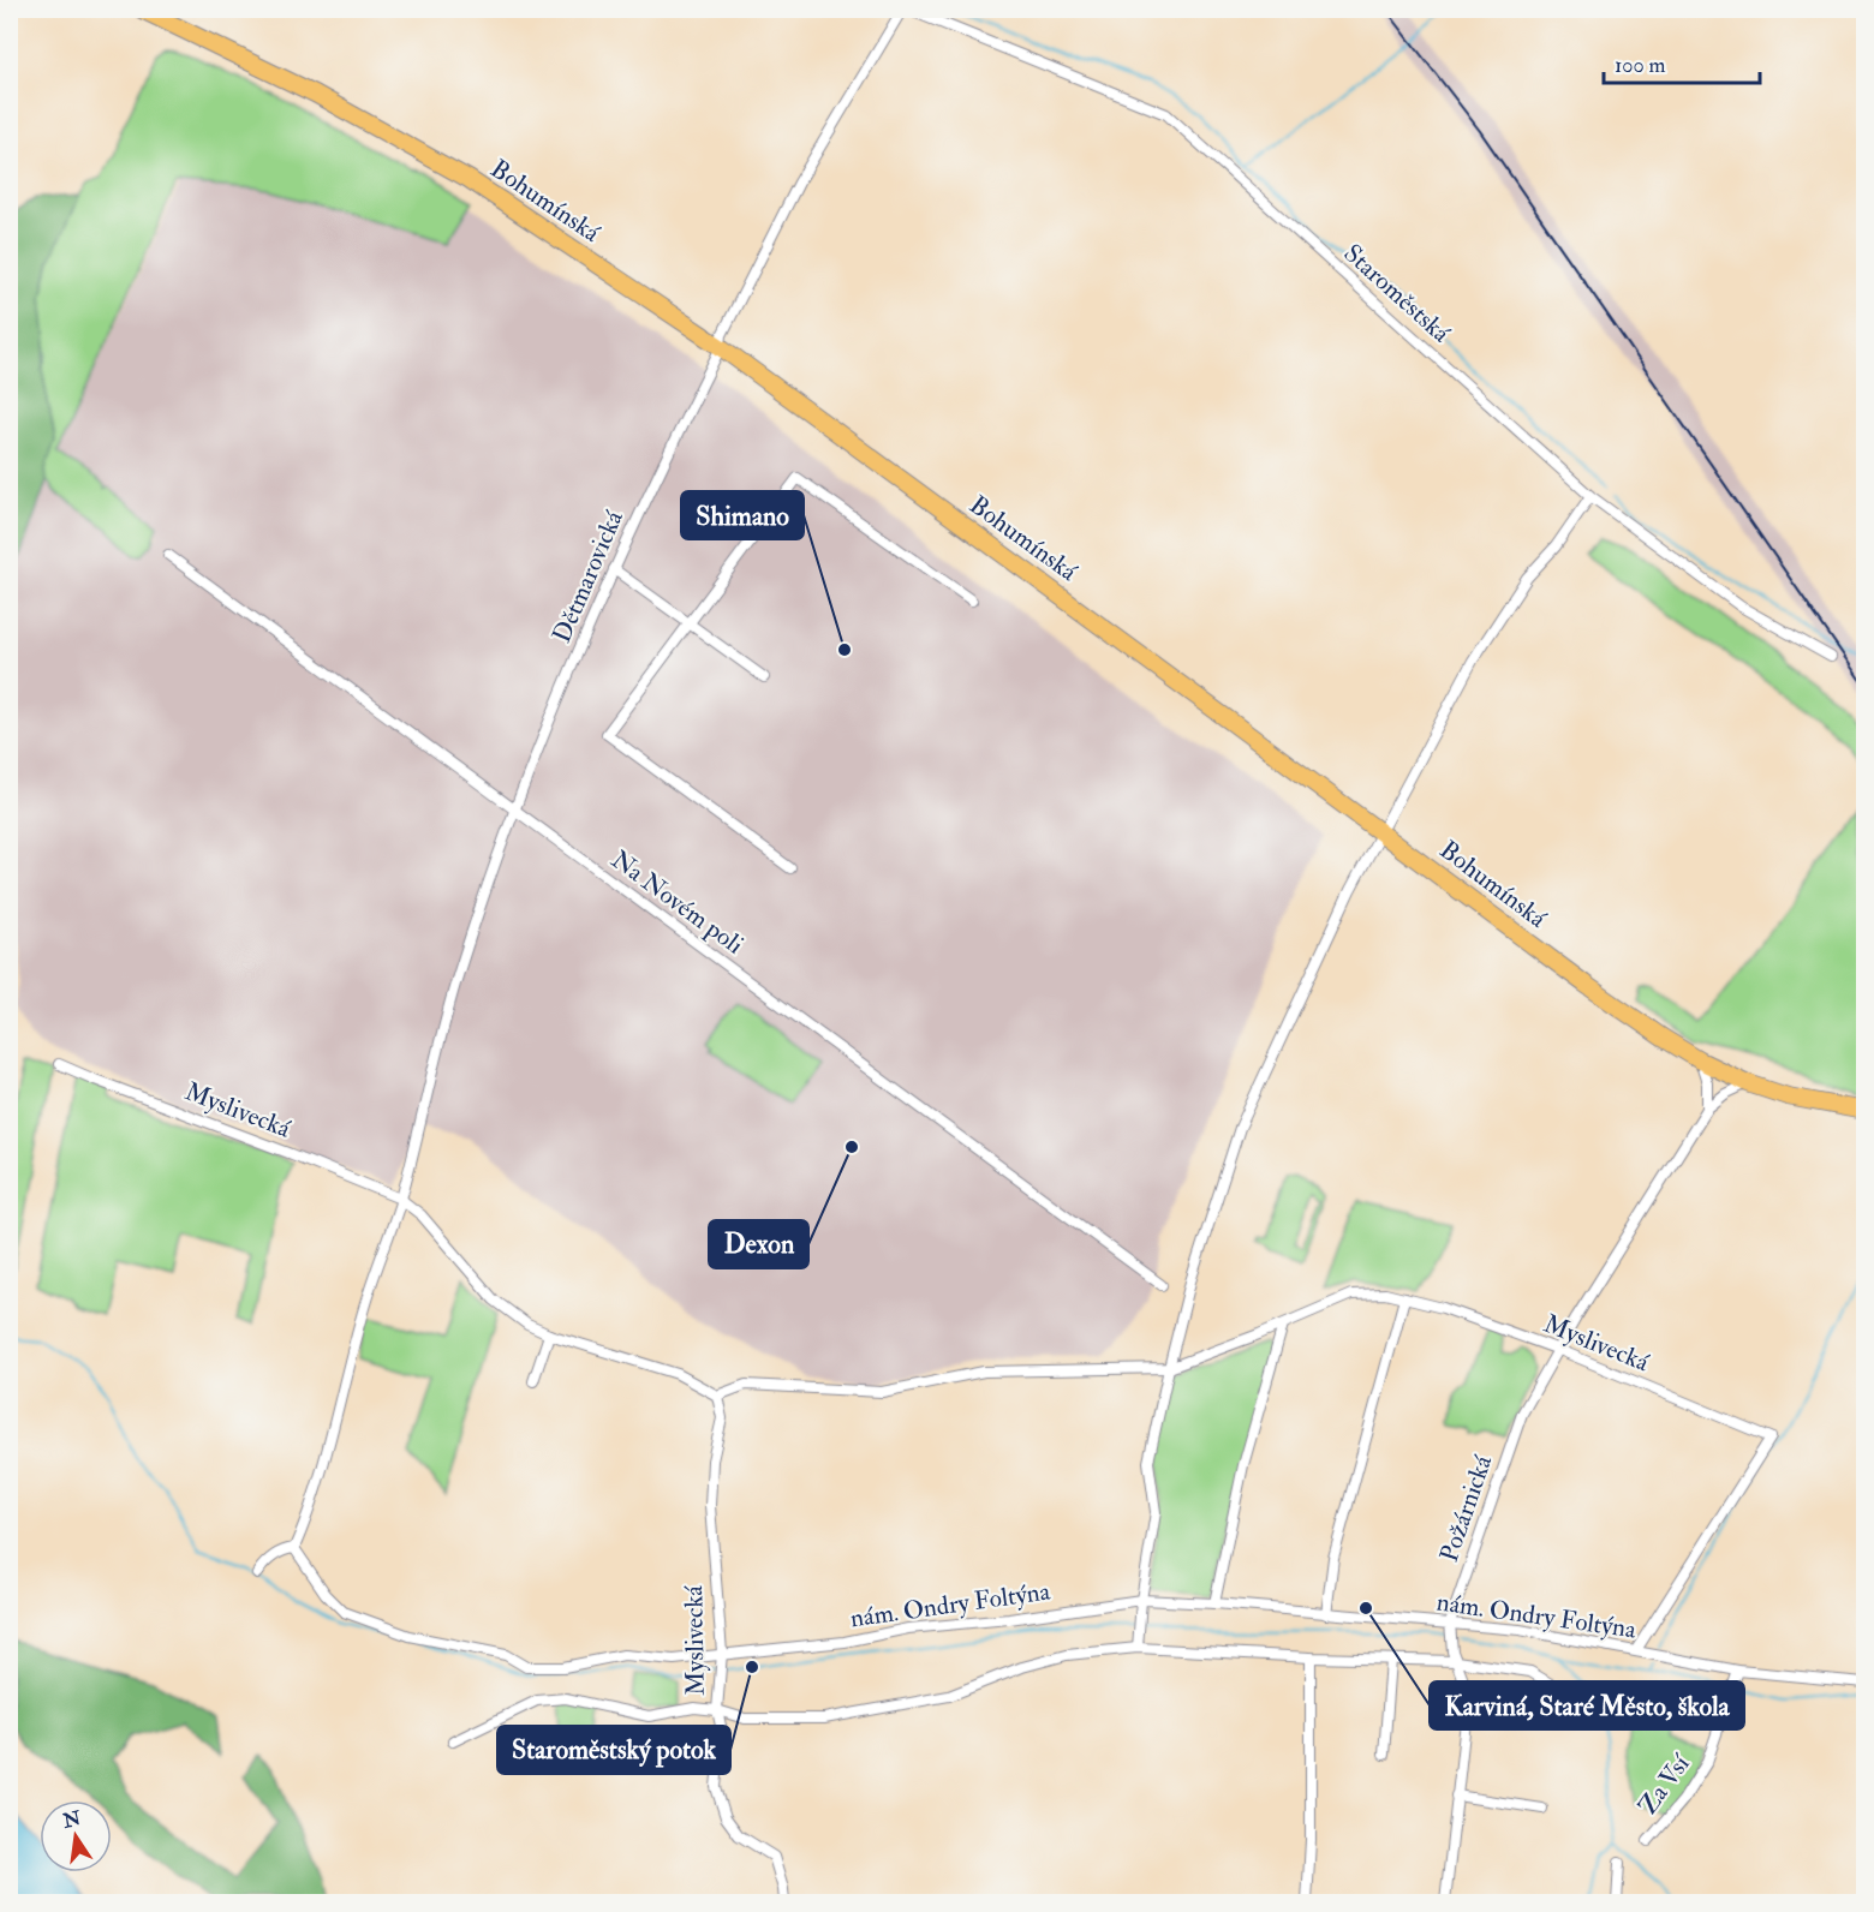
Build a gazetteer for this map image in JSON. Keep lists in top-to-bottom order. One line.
{"streets":{"main road":["Bohumínská"],"street":["Staroměstská","Dětmarovická","Na Novém poli","Myslivecká","Požárnická","nám. Ondry Foltýna","Za Vsí"]},"crossings":[["Bohumínská","Dětmarovická"],["Dětmarovická","Na Novém poli"],["Dětmarovická","Myslivecká"],["Myslivecká","Požárnická"],["Myslivecká","nám. Ondry Foltýna"],["Požárnická","nám. Ondry Foltýna"],["nám. Ondry Foltýna","Za Vsí"]],"places":["Shimano","Dexon","Karviná, Staré Město, škola","Staroměstský potok"],"scale_bar":"100 m","north":"top"}
